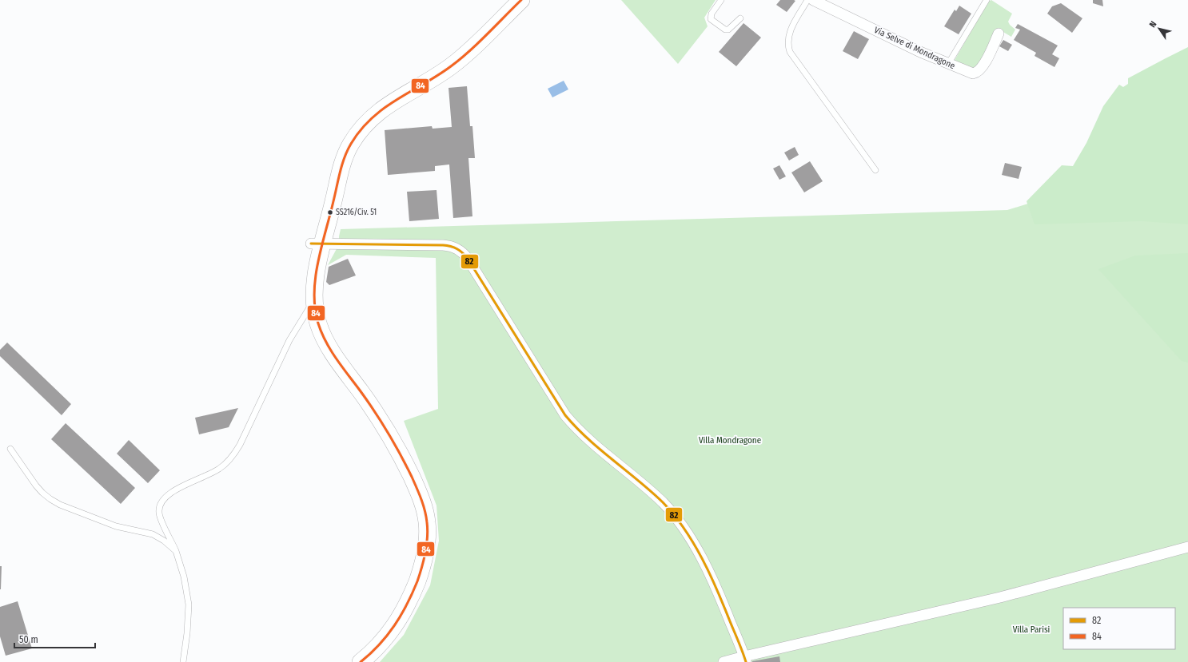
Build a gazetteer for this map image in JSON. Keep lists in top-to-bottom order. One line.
{"streets":{"street":["Via Selve di Mondragone"]},"parks":["Villa Mondragone","Villa Parisi"],"places":["SS216/Civ. 51"],"lines":["transit line 84","transit line 82"],"legend":["82","84"],"scale_bar":"50 m","north":"top left"}
